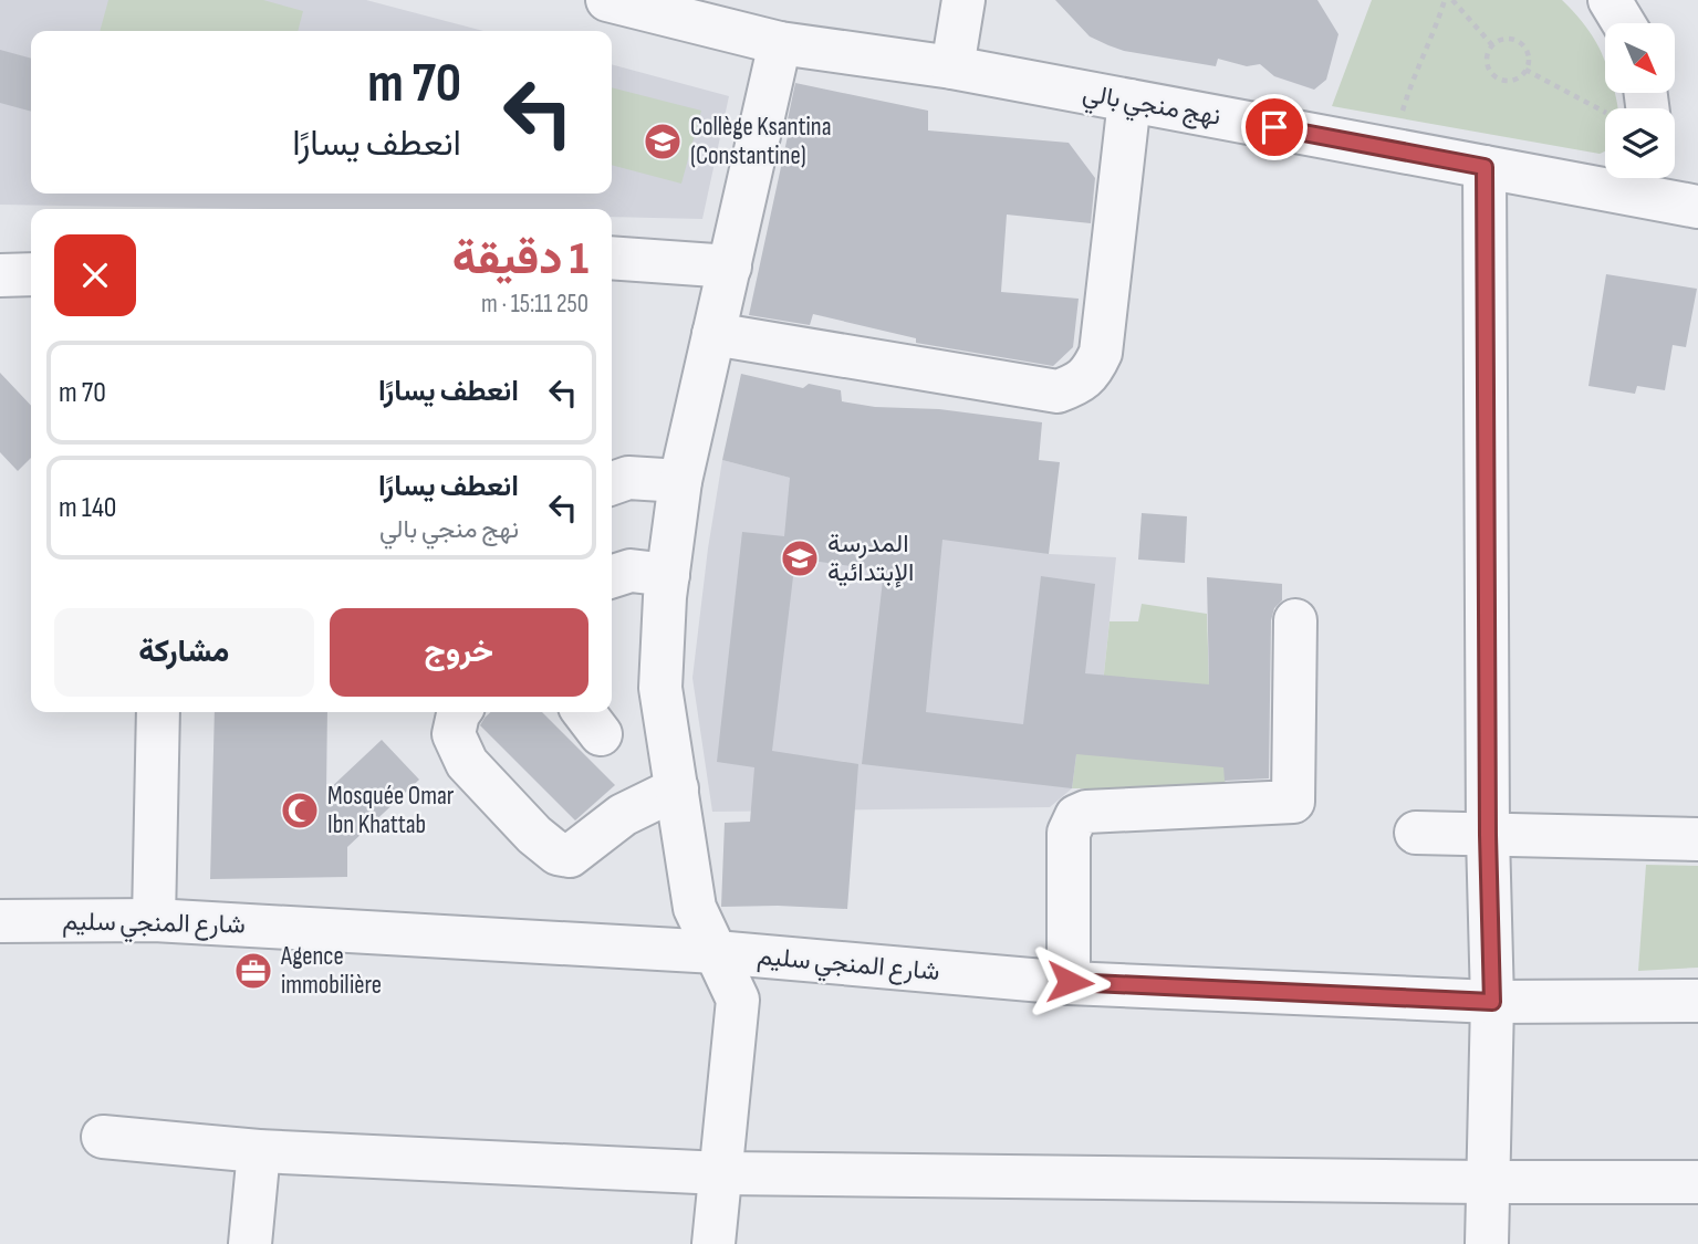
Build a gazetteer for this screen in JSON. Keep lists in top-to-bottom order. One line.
{"streets":{"street":["نهج منجي بالي","شارع المنجي سليم"]},"places":{"school or university":["Collège Ksantina (Constantine)","المدرسة الإبتدائية"],"mosque":["Mosquée Omar Ibn Khattab"],"office":["Agence immobilière"]},"north":"bottom right","page":{"turn":["70 m","انعطف يسارًا"],"heading":["1 دقيقة","250 m · 15:11"],"list":[{"name":"انعطف يسارًا","value":"70 m"},{"name":"انعطف يسارًا","note":"نهج منجي بالي","value":"140 m"}],"buttons":["خروج","مشاركة"]}}
